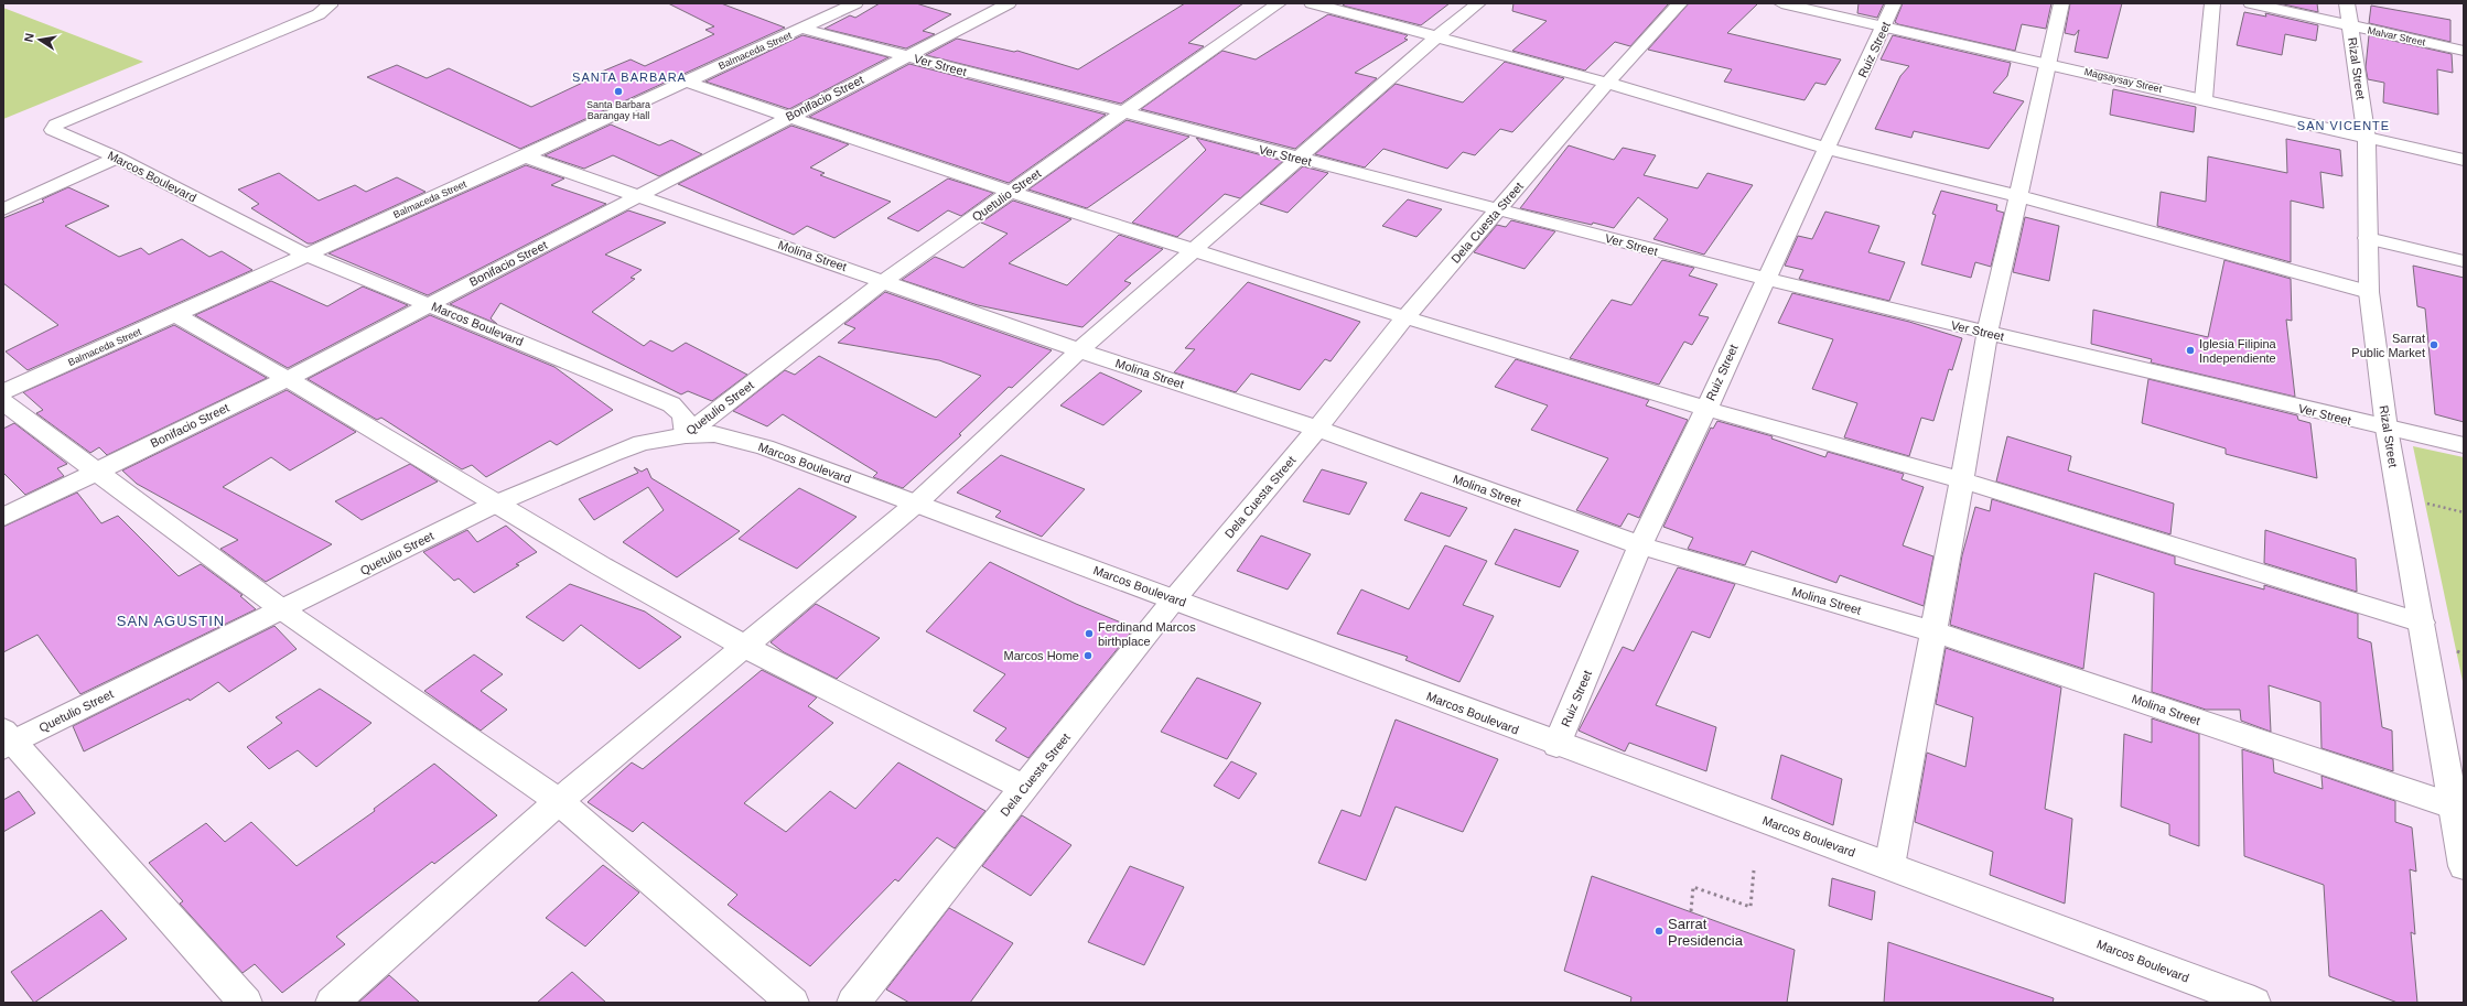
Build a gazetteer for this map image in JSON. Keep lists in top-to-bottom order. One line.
{"streets":{"street":["Malvar Street","Ruiz Street","Balmaceda Street","Ver Street","Rizal Street","Magsaysay Street","Bonifacio Street","Marcos Boulevard","Quetulio Street","Dela Cuesta Street","Molina Street"]},"crossings":[["Malvar Street","Rizal Street"],["Ruiz Street","Ver Street"],["Ruiz Street","Magsaysay Street"],["Ruiz Street","Marcos Boulevard"],["Ruiz Street","Molina Street"],["Balmaceda Street","Ver Street"],["Balmaceda Street","Marcos Boulevard"],["Balmaceda Street","Molina Street"],["Ver Street","Rizal Street"],["Ver Street","Bonifacio Street"],["Ver Street","Quetulio Street"],["Ver Street","Dela Cuesta Street"],["Rizal Street","Magsaysay Street"],["Rizal Street","Molina Street"],["Bonifacio Street","Marcos Boulevard"],["Bonifacio Street","Molina Street"],["Marcos Boulevard","Quetulio Street"],["Marcos Boulevard","Dela Cuesta Street"],["Quetulio Street","Molina Street"],["Dela Cuesta Street","Molina Street"]],"districts":["SANTA BARBARA","SAN VICENTE","SAN AGUSTIN"],"places":["Santa Barbara Barangay Hall","Sarrat Public Market","Iglesia Filipina Independiente","Ferdinand Marcos birthplace","Marcos Home","Sarrat Presidencia"],"north":"left"}
